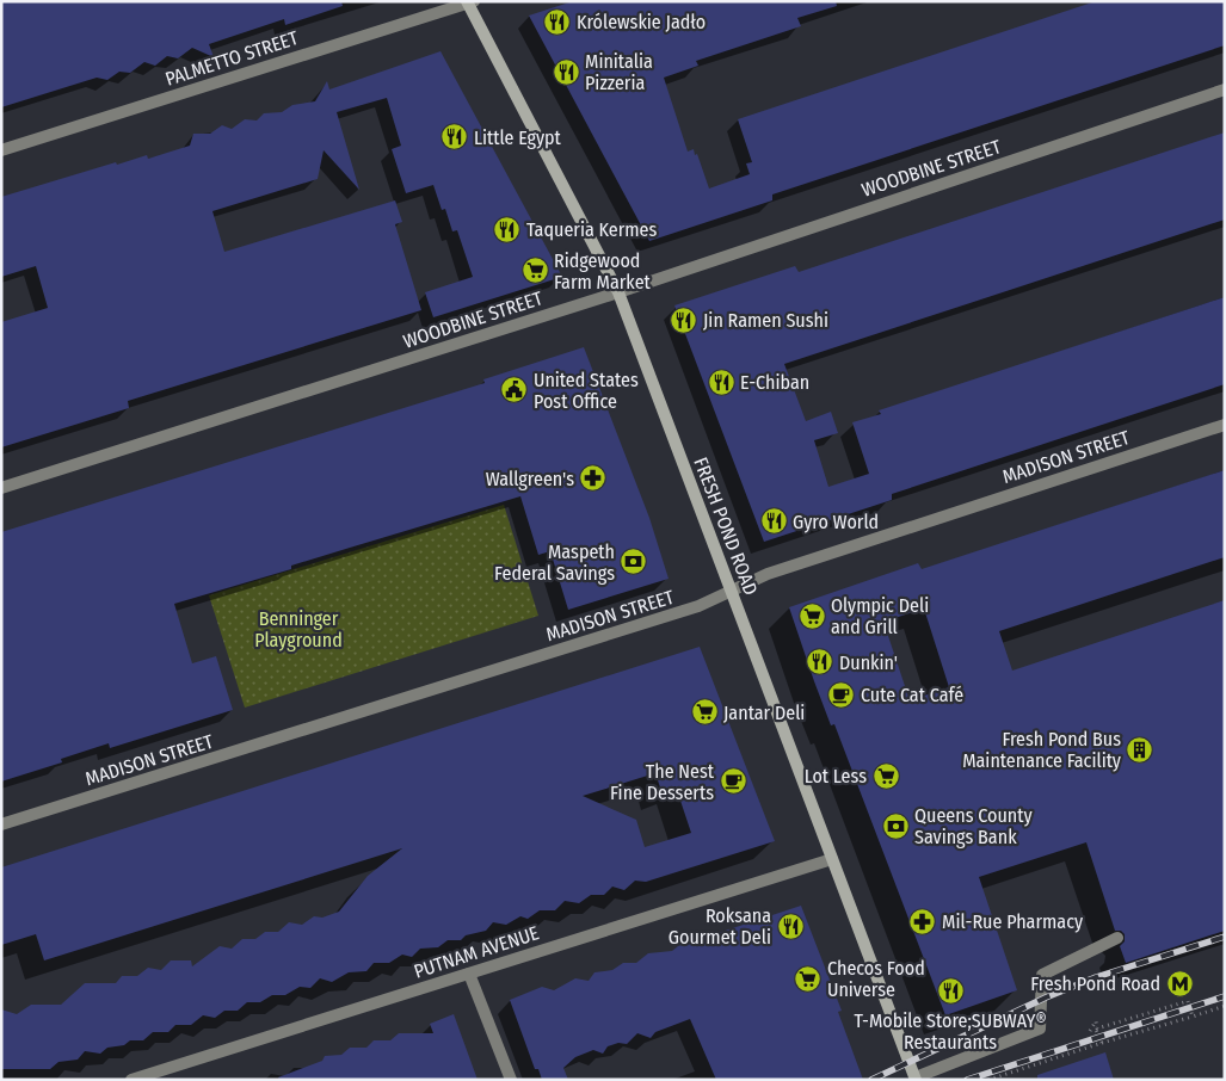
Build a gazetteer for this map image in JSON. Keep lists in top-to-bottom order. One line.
{"streets":{"main road":["FRESH POND ROAD"],"street":["PALMETTO STREET","WOODBINE STREET","MADISON STREET","PUTNAM AVENUE"]},"crossings":[["PALMETTO STREET","FRESH POND ROAD"],["WOODBINE STREET","FRESH POND ROAD"],["MADISON STREET","FRESH POND ROAD"],["FRESH POND ROAD","PUTNAM AVENUE"]],"parks":["Benninger Playground"],"places":{"restaurant":["Królewskie Jadło","Minitalia Pizzeria","Little Egypt","Taqueria Kermes","Jin Ramen Sushi","E-Chiban","Gyro World","Dunkin'","Roksana Gourmet Deli","T-Mobile Store;SUBWAY® Restaurants"],"supermarket":["Ridgewood Farm Market","Olympic Deli and Grill","Jantar Deli","Lot Less","Checos Food Universe"],"public building":["United States Post Office"],"pharmacy":["Wallgreen's","Mil-Rue Pharmacy"],"bank":["Maspeth Federal Savings","Queens County Savings Bank"],"cafe":["Cute Cat Café","The Nest Fine Desserts"],"building":["Fresh Pond Bus Maintenance Facility"],"metro station":["Fresh Pond Road"]}}
